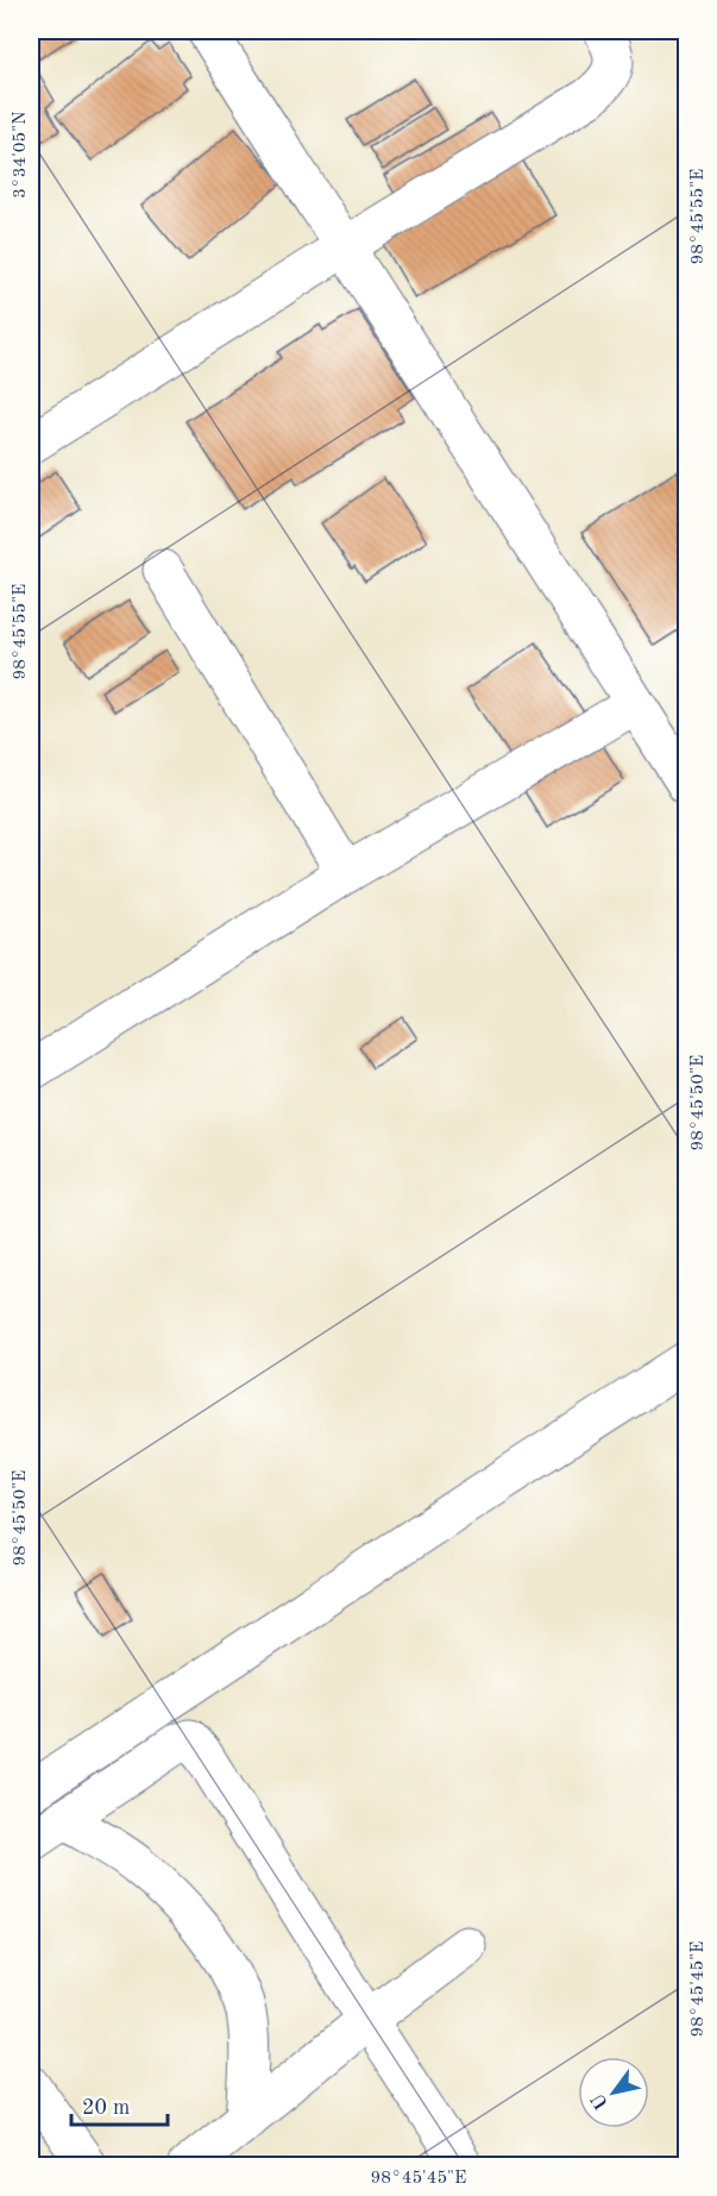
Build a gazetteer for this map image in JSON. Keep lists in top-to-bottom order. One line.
{"scale_bar":"20 m","north":"bottom left","coordinates":["3°34'05\"N","98°45'55\"E","98°45'50\"E","98°45'45\"E"]}
